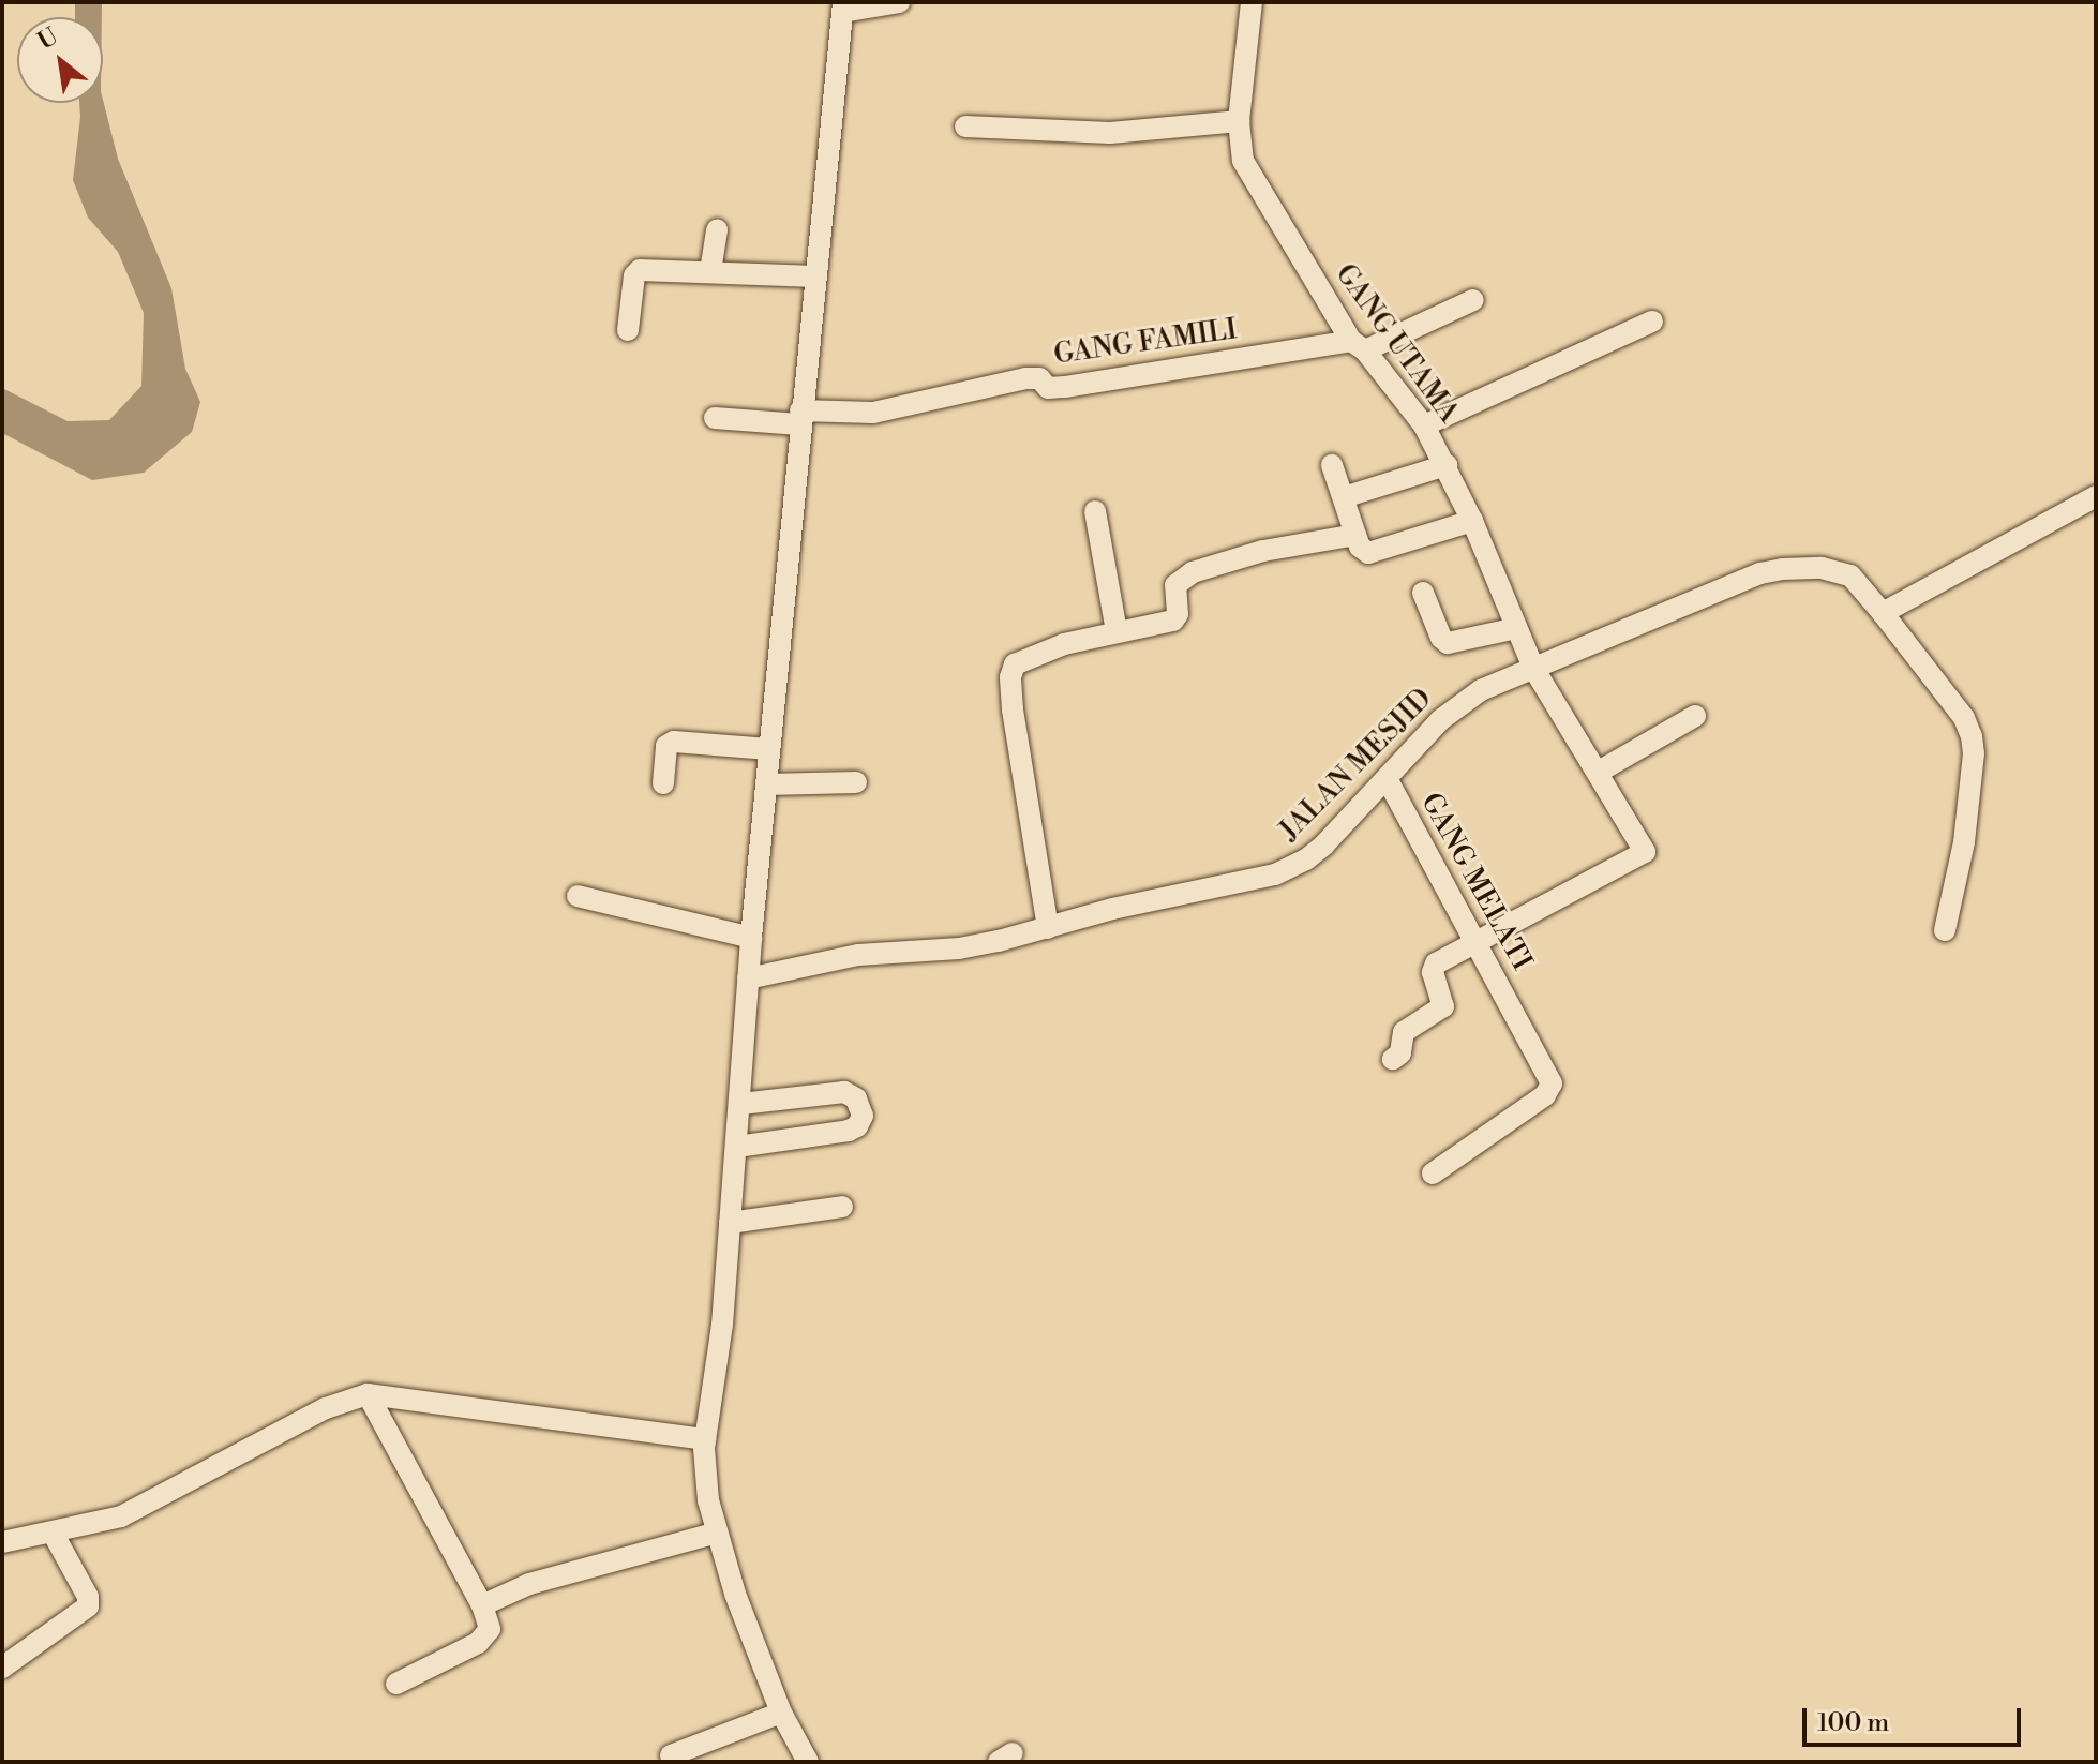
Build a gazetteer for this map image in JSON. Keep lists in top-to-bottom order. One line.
{"streets":{"street":["GANG FAMILI","GANG UTAMA","JALAN MESJID","GANG MELATI"]},"crossings":[["GANG FAMILI","GANG UTAMA"],["GANG UTAMA","JALAN MESJID"],["GANG UTAMA","GANG MELATI"],["JALAN MESJID","GANG MELATI"]],"scale_bar":"100 m","north":"top left"}
